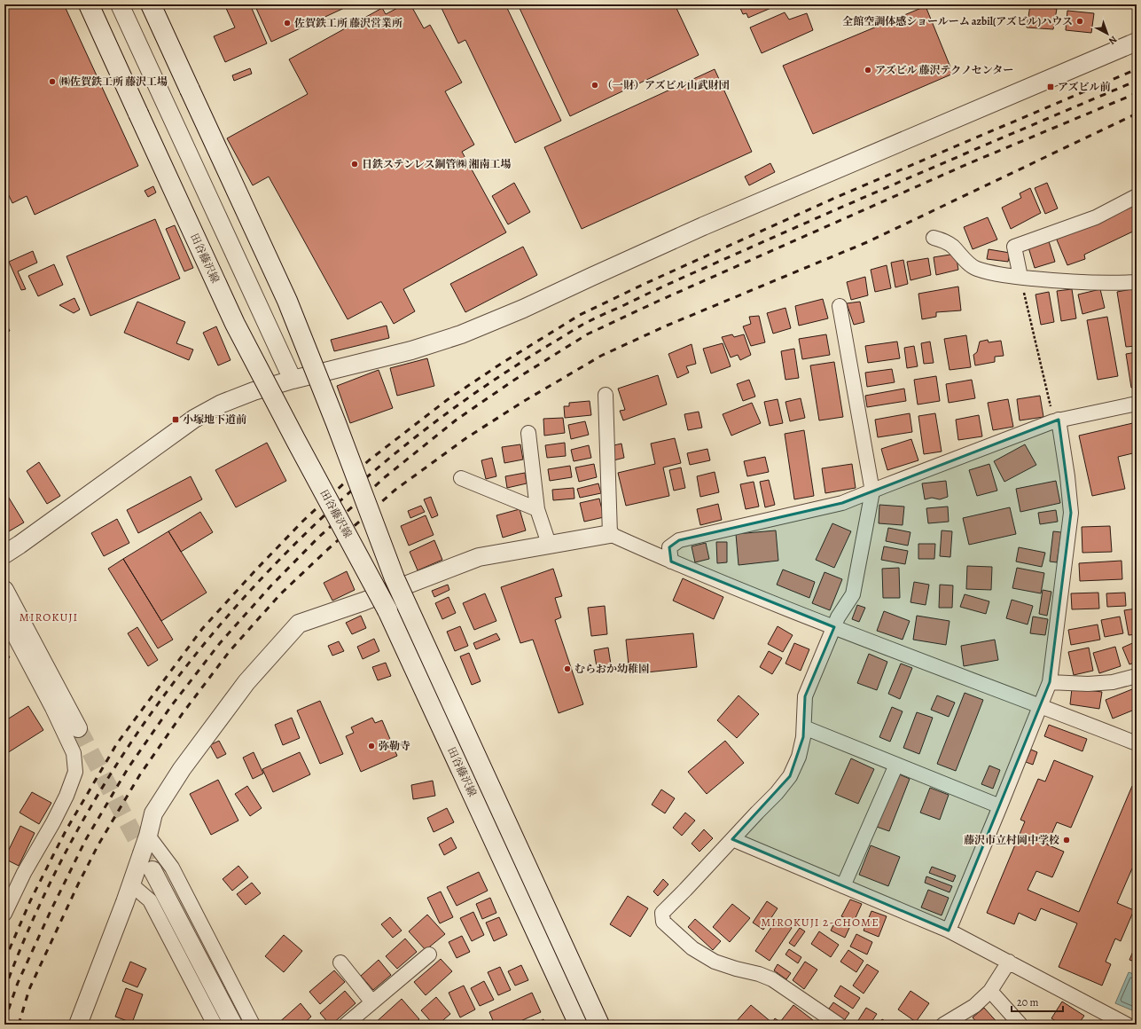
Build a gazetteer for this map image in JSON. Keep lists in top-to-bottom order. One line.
{"streets":{"main road":["田谷藤沢線"]},"districts":["MIROKUJI","MIROKUJI 2-CHOME"],"places":{"other":["全館空調体感ショールーム azbil(アズビル)ハウス","佐賀鉄工所 藤沢営業所","アズビル 藤沢テクノセンター","㈱佐賀鉄工所 藤沢工場","（一財）アズビル山武財団","日鉄ステンレス鋼管㈱ 湘南工場","むらおか幼稚園","弥勒寺","藤沢市立村岡中学校"],"transit":["アズビル前","小塚地下道前"]},"scale_bar":"20 m","north":"bottom right"}
